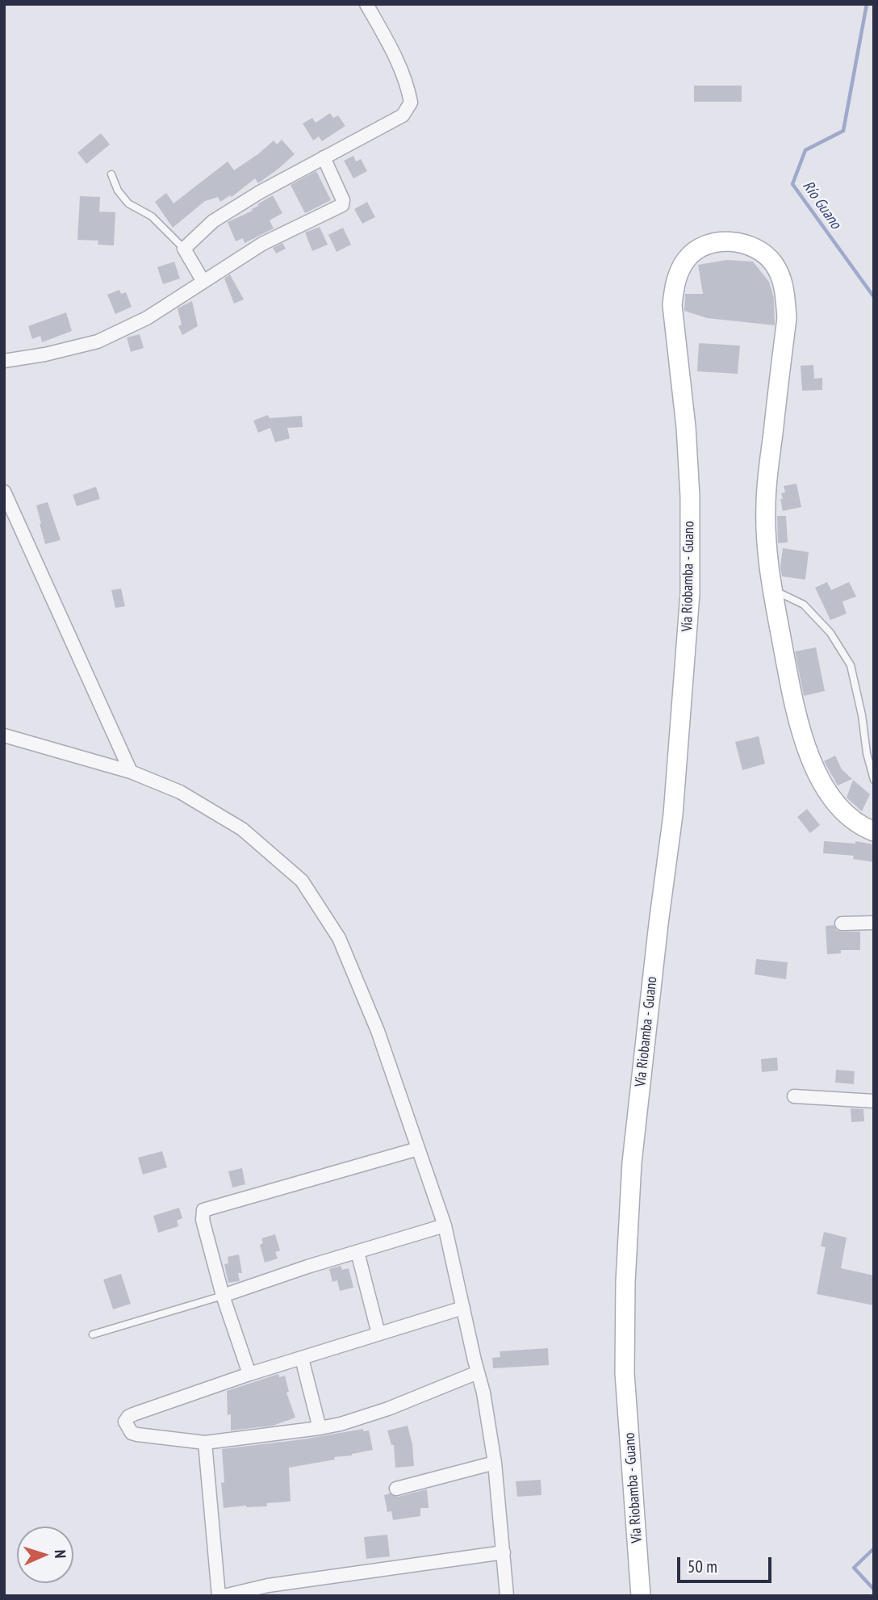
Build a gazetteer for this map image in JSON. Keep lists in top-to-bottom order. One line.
{"streets":{"main road":["Vía Riobamba - Guano"]},"water":["Río Guano"],"scale_bar":"50 m","north":"right"}
